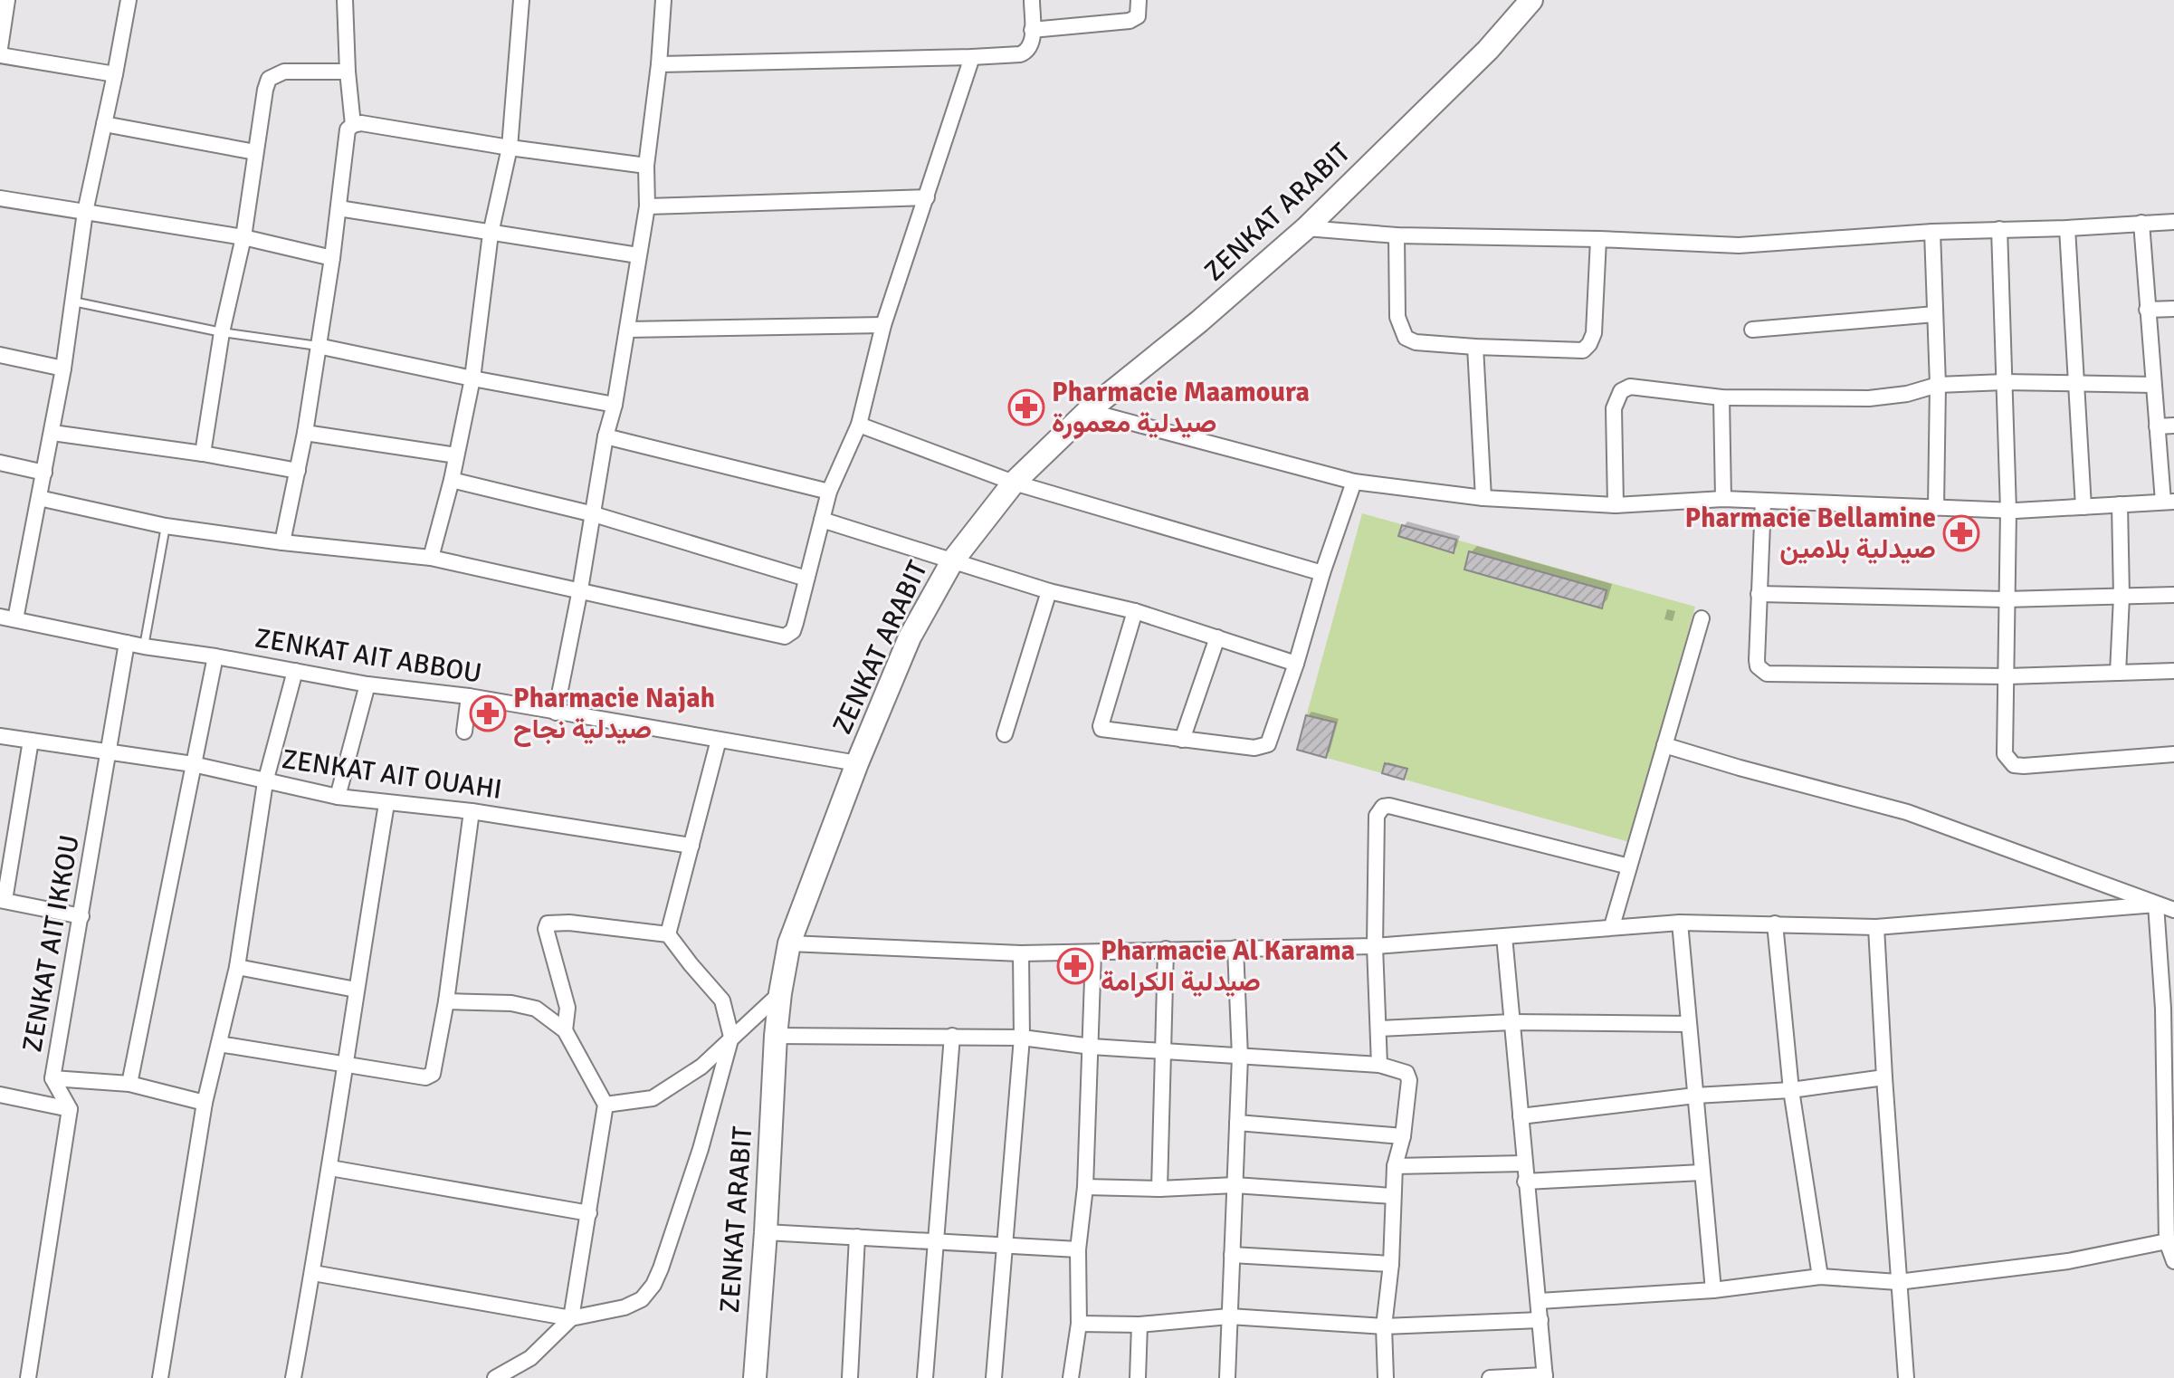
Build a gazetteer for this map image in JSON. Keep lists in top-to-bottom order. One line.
{"streets":{"street":["ZENKAT ARABIT","ZENKAT AIT ABBOU","ZENKAT AIT OUAHI","ZENKAT AIT IKKOU"]},"crossings":[["ZENKAT ARABIT","ZENKAT AIT ABBOU"],["ZENKAT AIT ABBOU","ZENKAT AIT IKKOU"],["ZENKAT AIT OUAHI","ZENKAT AIT IKKOU"]],"places":{"pharmacy":["Pharmacie Maamoura صيدلية معمورة","Pharmacie Bellamine صيدلية بلامين","Pharmacie Najah صيدلية نجاح","Pharmacie Al Karama صيدلية الكرامة"]}}
